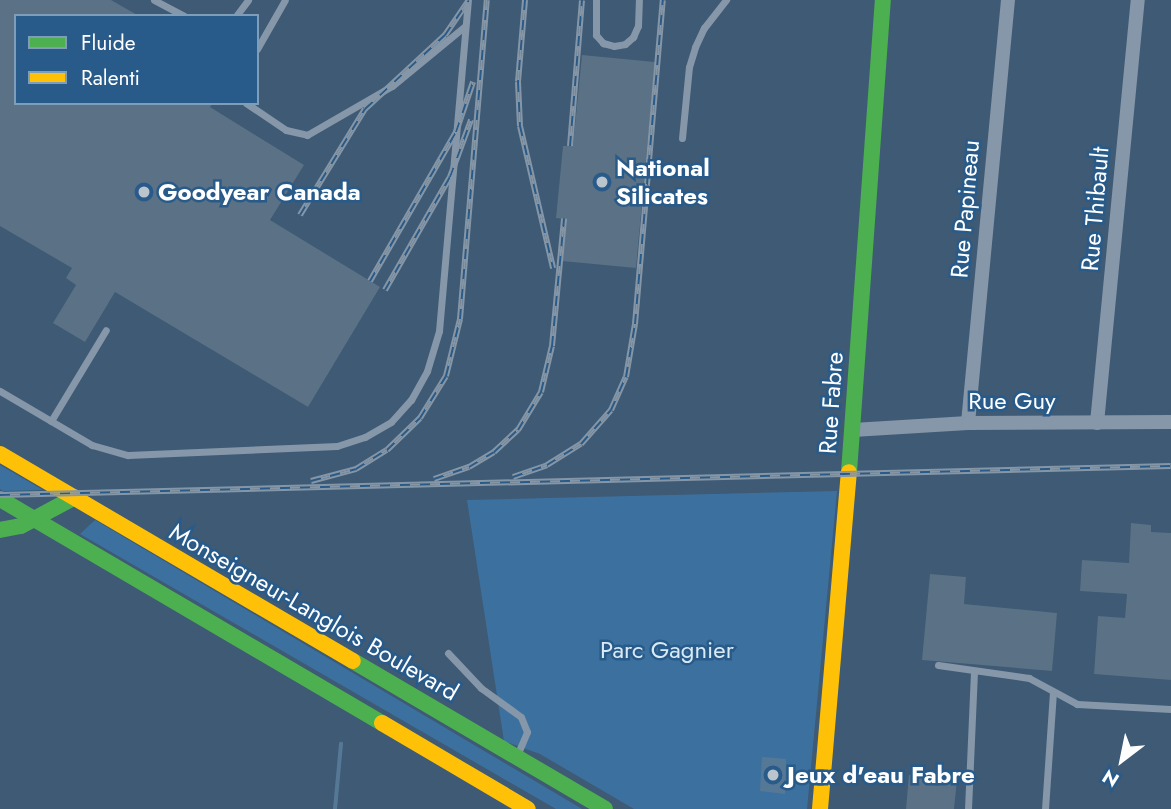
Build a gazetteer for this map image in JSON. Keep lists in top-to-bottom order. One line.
{"streets":{"main road":["Rue Fabre","Monseigneur-Langlois Boulevard"],"street":["Rue Papineau","Rue Thibault","Rue Guy"]},"crossings":[["Rue Papineau","Rue Guy"],["Rue Thibault","Rue Guy"],["Rue Guy","Rue Fabre"]],"parks":["Parc Gagnier"],"places":["National Silicates","Goodyear Canada","Jeux d'eau Fabre"],"legend":["Fluide","Ralenti"],"north":"bottom left"}
